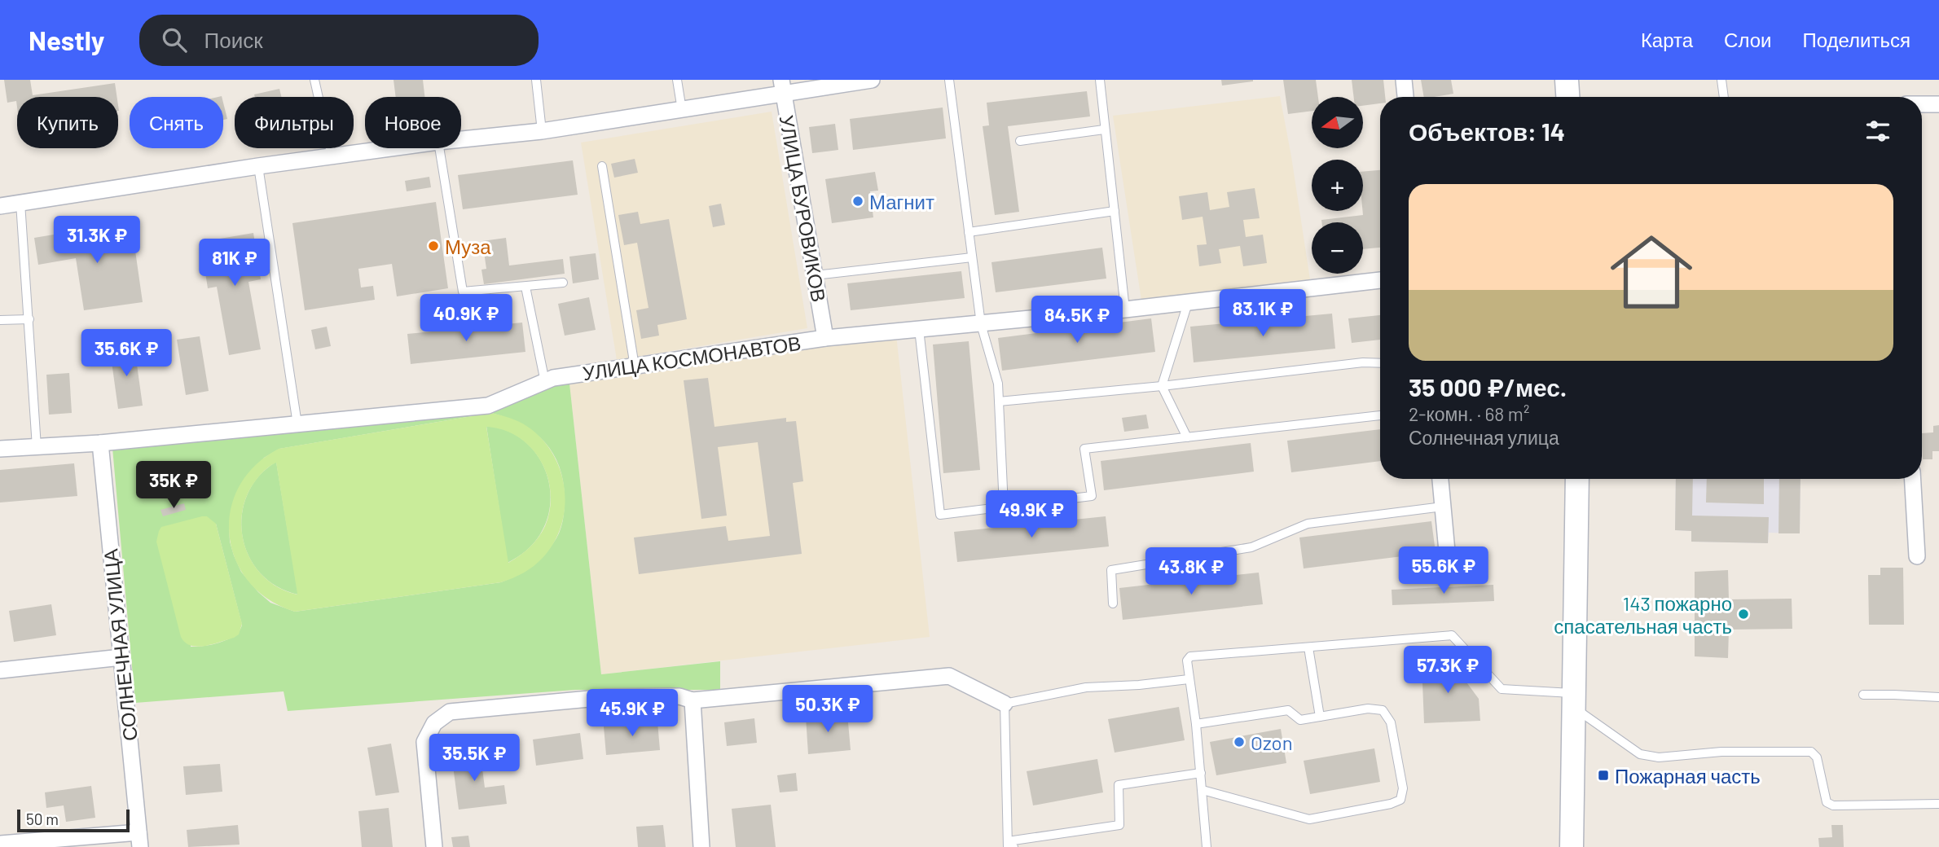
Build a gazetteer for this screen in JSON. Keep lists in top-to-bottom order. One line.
{"streets":{"street":["УЛИЦА БУРОВИКОВ","УЛИЦА КОСМОНАВТОВ","СОЛНЕЧНАЯ УЛИЦА"]},"crossings":[["УЛИЦА БУРОВИКОВ","УЛИЦА КОСМОНАВТОВ"],["УЛИЦА КОСМОНАВТОВ","СОЛНЕЧНАЯ УЛИЦА"]],"places":{"other":["Магнит","Муза","143 пожарно спасательная часть","Ozon"],"transit":["Пожарная часть"]},"scale_bar":"50 m","north":"left","page":{"header":"Nestly","search":"Поиск","nav":["Карта","Слои","Поделиться"],"map_buttons":["+","−"],"chip":["Купить","Снять","Фильтры","Новое"],"heading":"Объектов: 14","list":[{"name":"35 000 ₽/мес.","note":"2-комн. · 68 m² · Солнечная улица"}],"price":["31.3K ₽","81K ₽","83.1K ₽","40.9K ₽","84.5K ₽","35.6K ₽","35K ₽","49.9K ₽","55.6K ₽","43.8K ₽","57.3K ₽","50.3K ₽","45.9K ₽","35.5K ₽"],"scale":"50 m"}}
